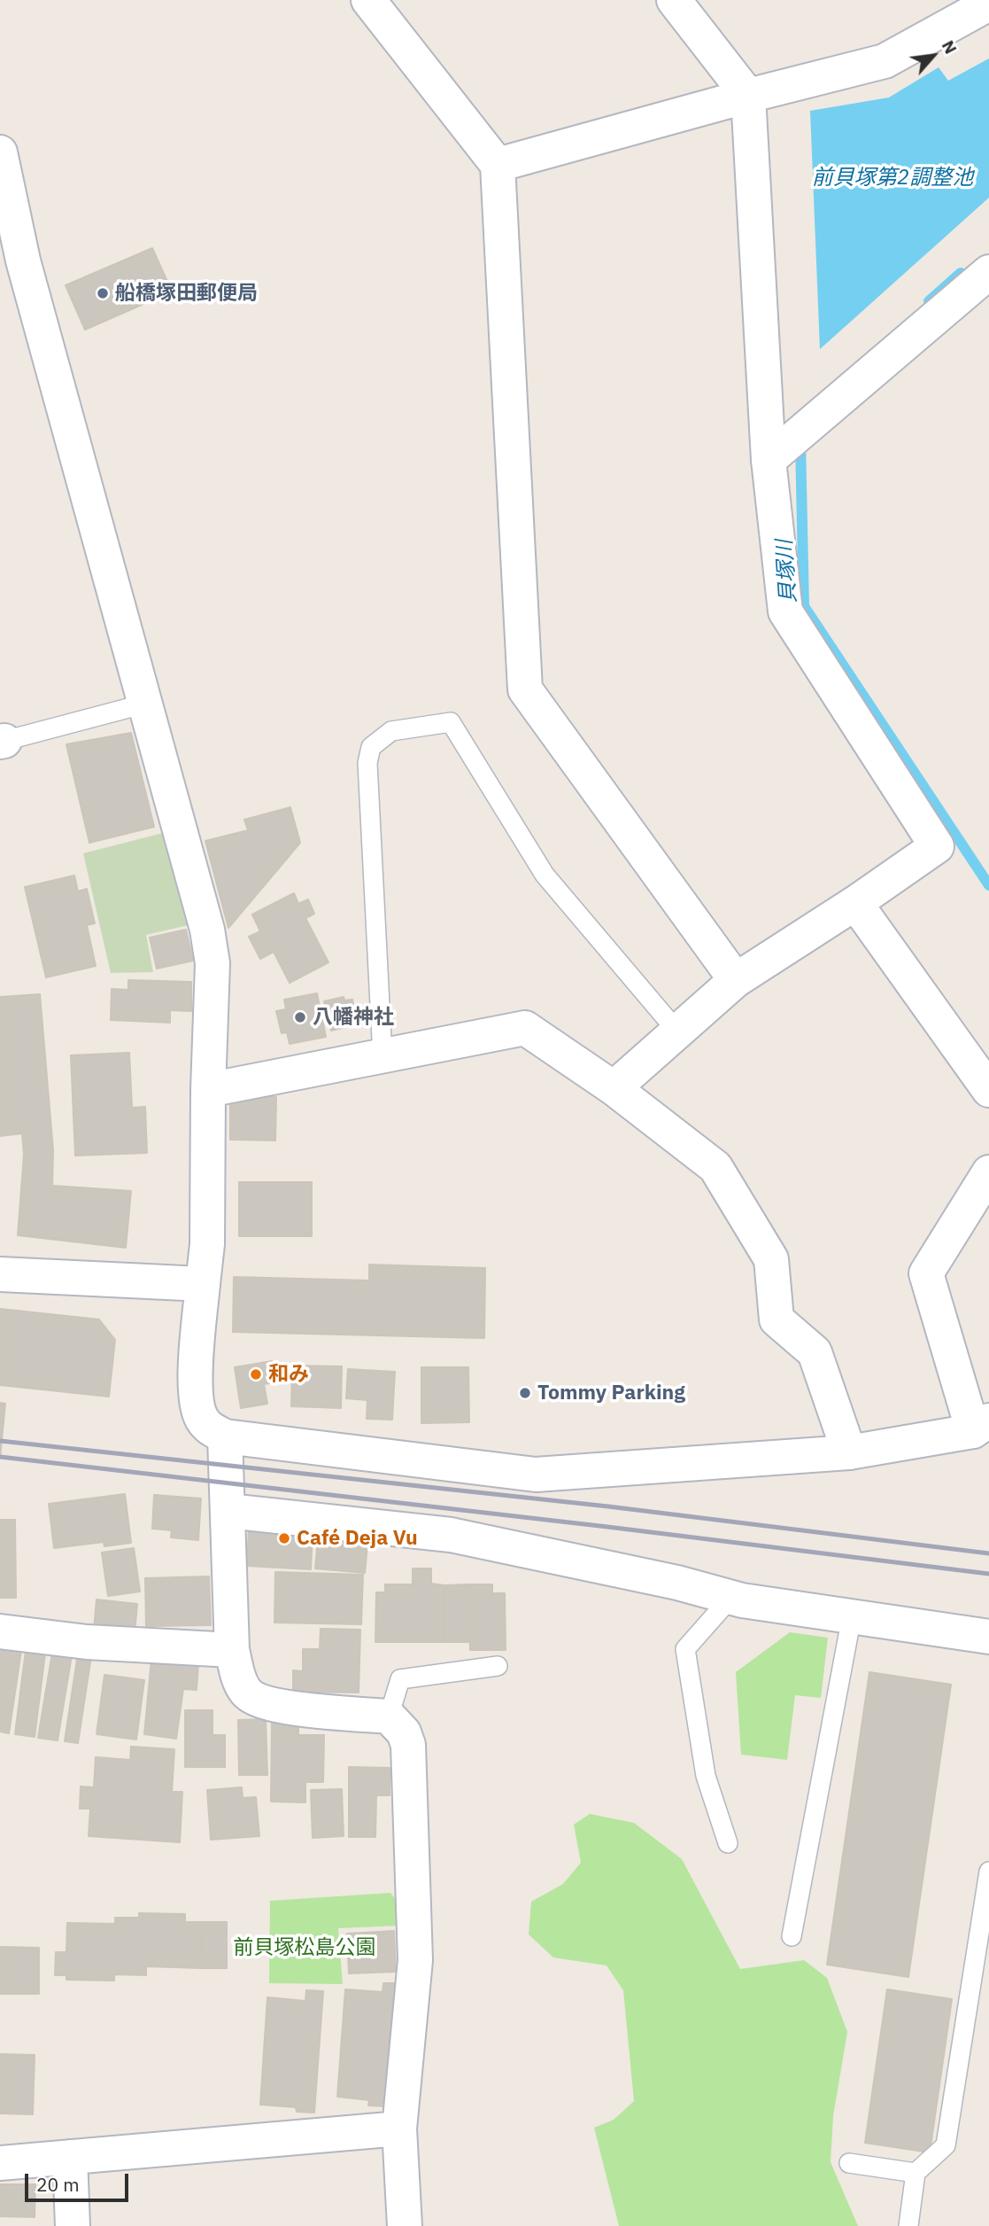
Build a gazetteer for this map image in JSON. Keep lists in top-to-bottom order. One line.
{"water":["前貝塚第2調整池","貝塚川"],"parks":["前貝塚松島公園"],"places":["船橋塚田郵便局","八幡神社","和み","Tommy Parking","Café Deja Vu"],"scale_bar":"20 m","north":"top right"}
